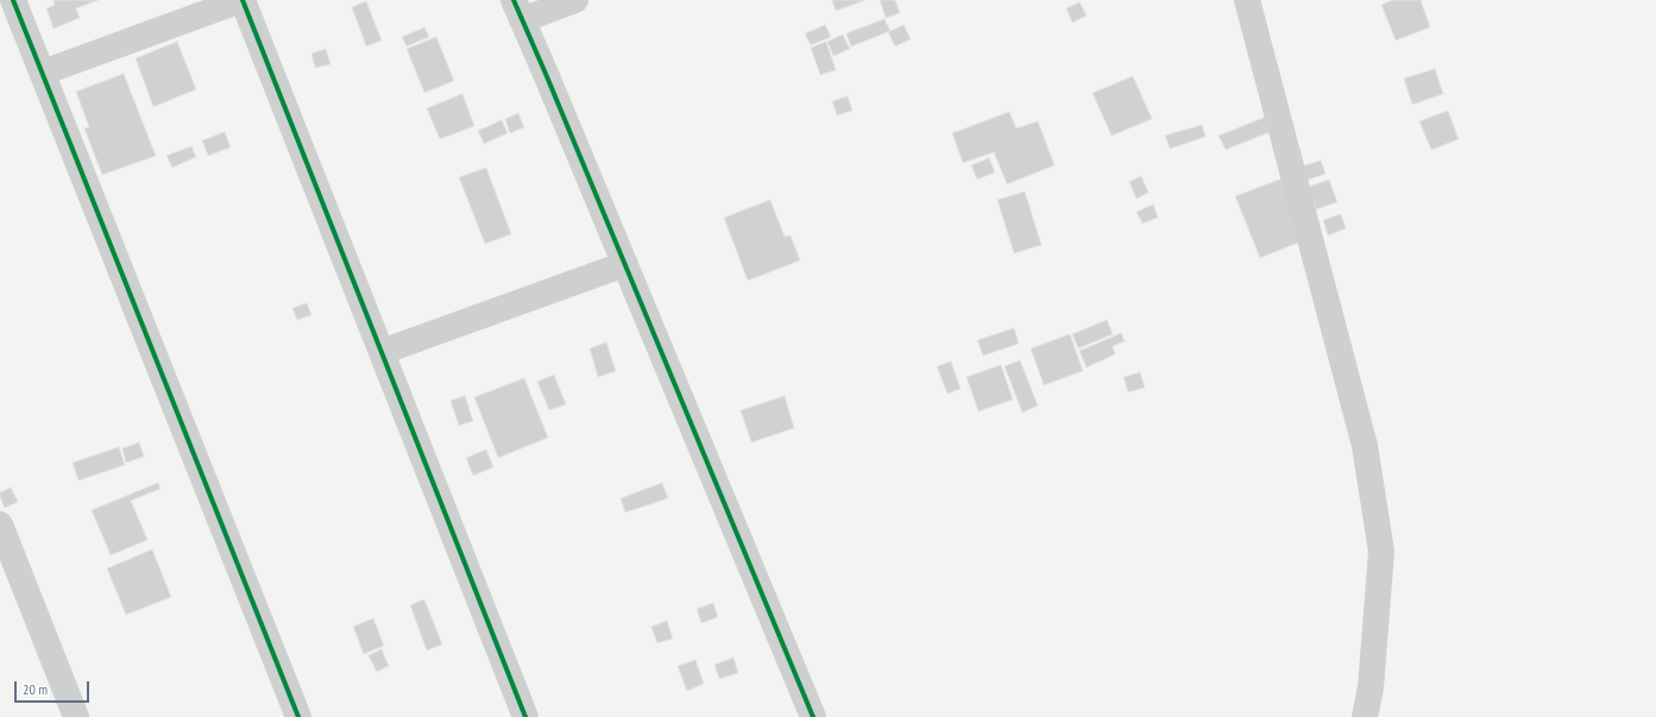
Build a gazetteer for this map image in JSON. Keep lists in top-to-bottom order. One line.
{"scale_bar":"20 m"}
